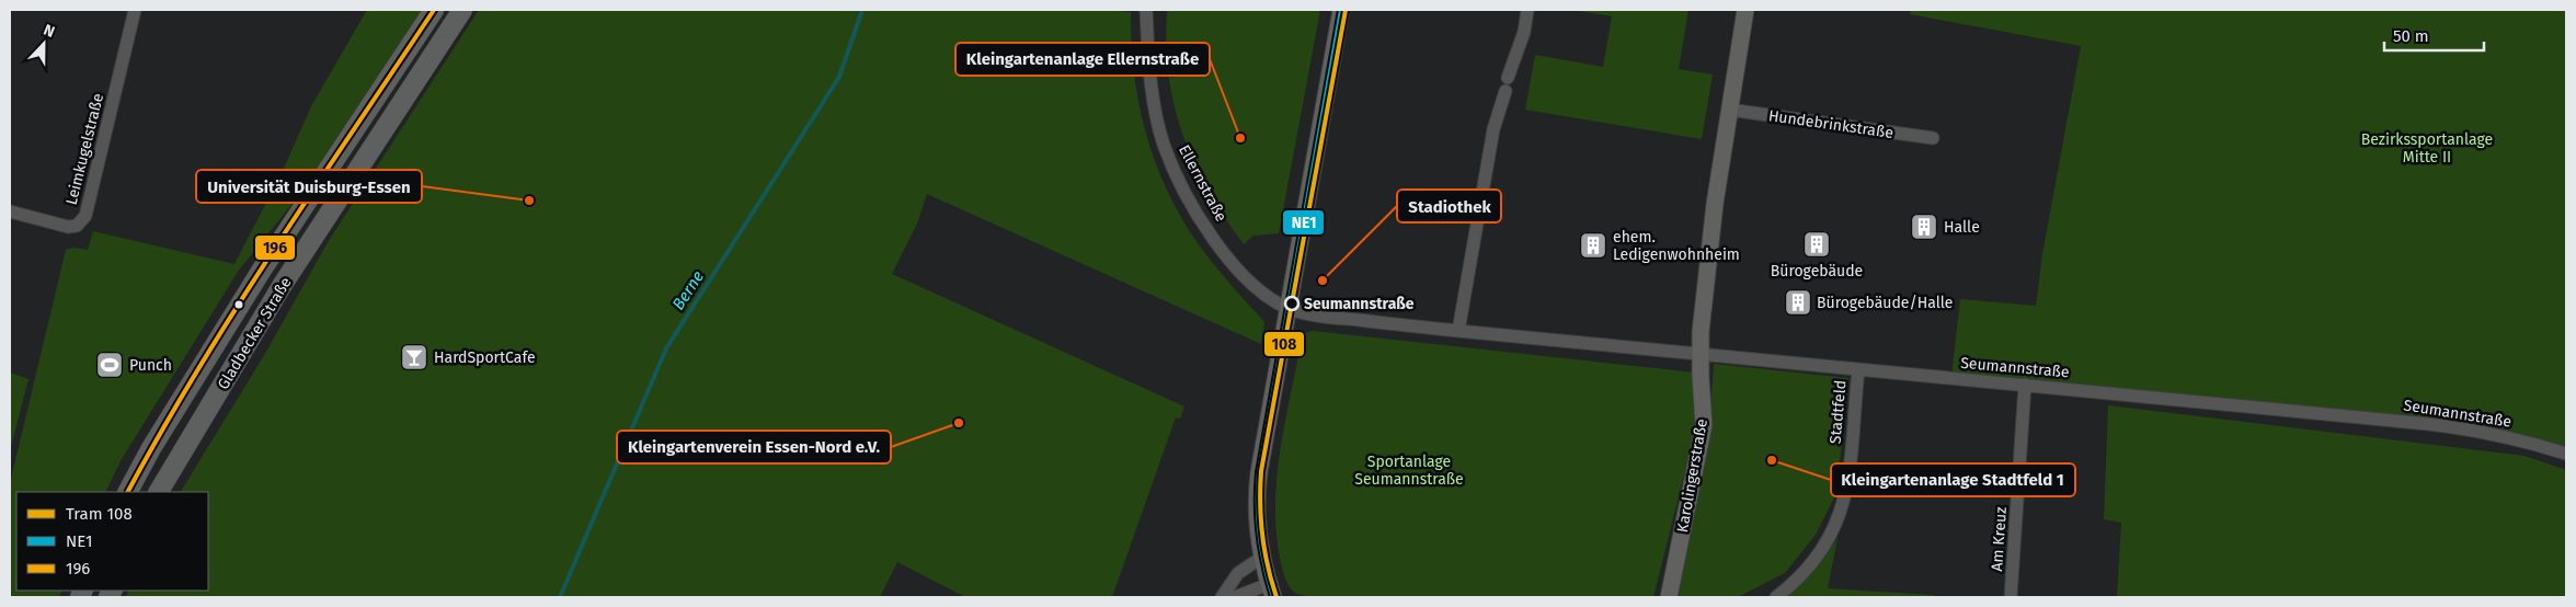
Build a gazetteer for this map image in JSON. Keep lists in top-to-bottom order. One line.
{"streets":{"main road":["Gladbecker Straße"],"street":["Hundebrinkstraße","Leimkugelstraße","Ellernstraße","Seumannstraße","Stadtfeld","Karolingerstraße","Am Kreuz"]},"crossings":[["Ellernstraße","Seumannstraße"],["Seumannstraße","Stadtfeld"],["Seumannstraße","Karolingerstraße"],["Seumannstraße","Am Kreuz"]],"water":["Berne"],"parks":["Bezirkssportanlage Mitte II","Sportanlage Seumannstraße"],"places":{"other":["Kleingartenanlage Ellernstraße","Universität Duisburg-Essen","Stadiothek","Seumannstraße","Kleingartenverein Essen-Nord e.V.","Kleingartenanlage Stadtfeld 1"],"building":["Halle","Bürogebäude","ehem. Ledigenwohnheim","Bürogebäude/Halle"],"bar":["HardSportCafe"],"sports":["Punch"]},"lines":["tram line 108","transit line NE1","transit line 196"],"legend":["Tram 108","NE1","196"],"scale_bar":"50 m","north":"top"}
